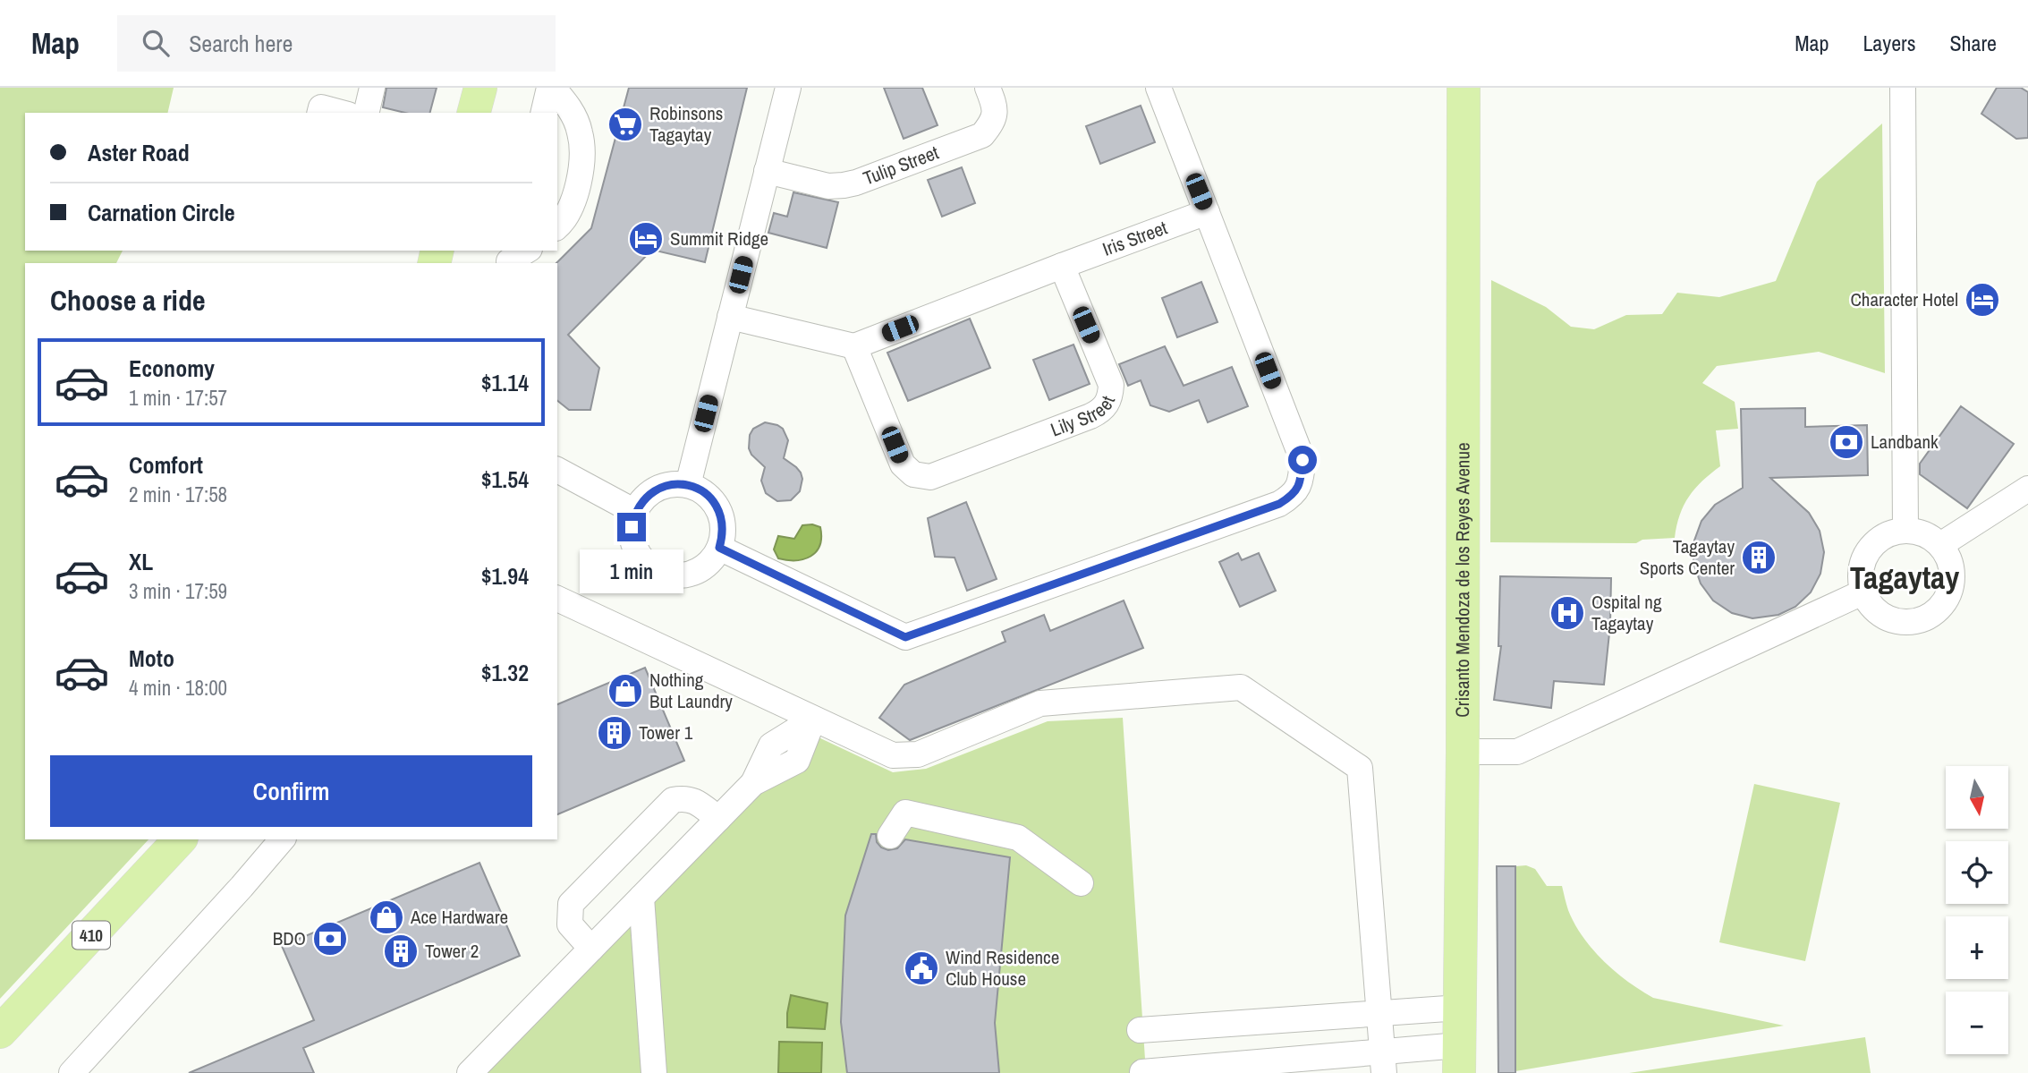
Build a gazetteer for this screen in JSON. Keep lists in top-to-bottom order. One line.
{"streets":{"main road":["Crisanto Mendoza de los Reyes Avenue","410"],"street":["Tulip Street","Iris Street","Lily Street"]},"crossings":[["Iris Street","Lily Street"]],"districts":["Tagaytay"],"places":{"supermarket":["Robinsons Tagaytay"],"hotel":["Summit Ridge","Character Hotel"],"bank":["Landbank","BDO"],"building":["Tagaytay Sports Center","Tower 1","Tower 2"],"hospital":["Ospital ng Tagaytay"],"shop":["Nothing But Laundry","Ace Hardware"],"public building":["Wind Residence Club House"]},"north":"bottom","page":{"header":"Map","search":"Search here","nav":["Map","Layers","Share"],"banner":["Aster Road","Carnation Circle"],"heading":"Choose a ride","list":[{"name":"Economy","note":"1 min · 17:57","value":"$1.14"},{"name":"Comfort","note":"2 min · 17:58","value":"$1.54"},{"name":"XL","note":"3 min · 17:59","value":"$1.94"},{"name":"Moto","note":"4 min · 18:00","value":"$1.32"}],"bubble":"1 min","buttons":"Confirm","map_buttons":["+","−"]}}
